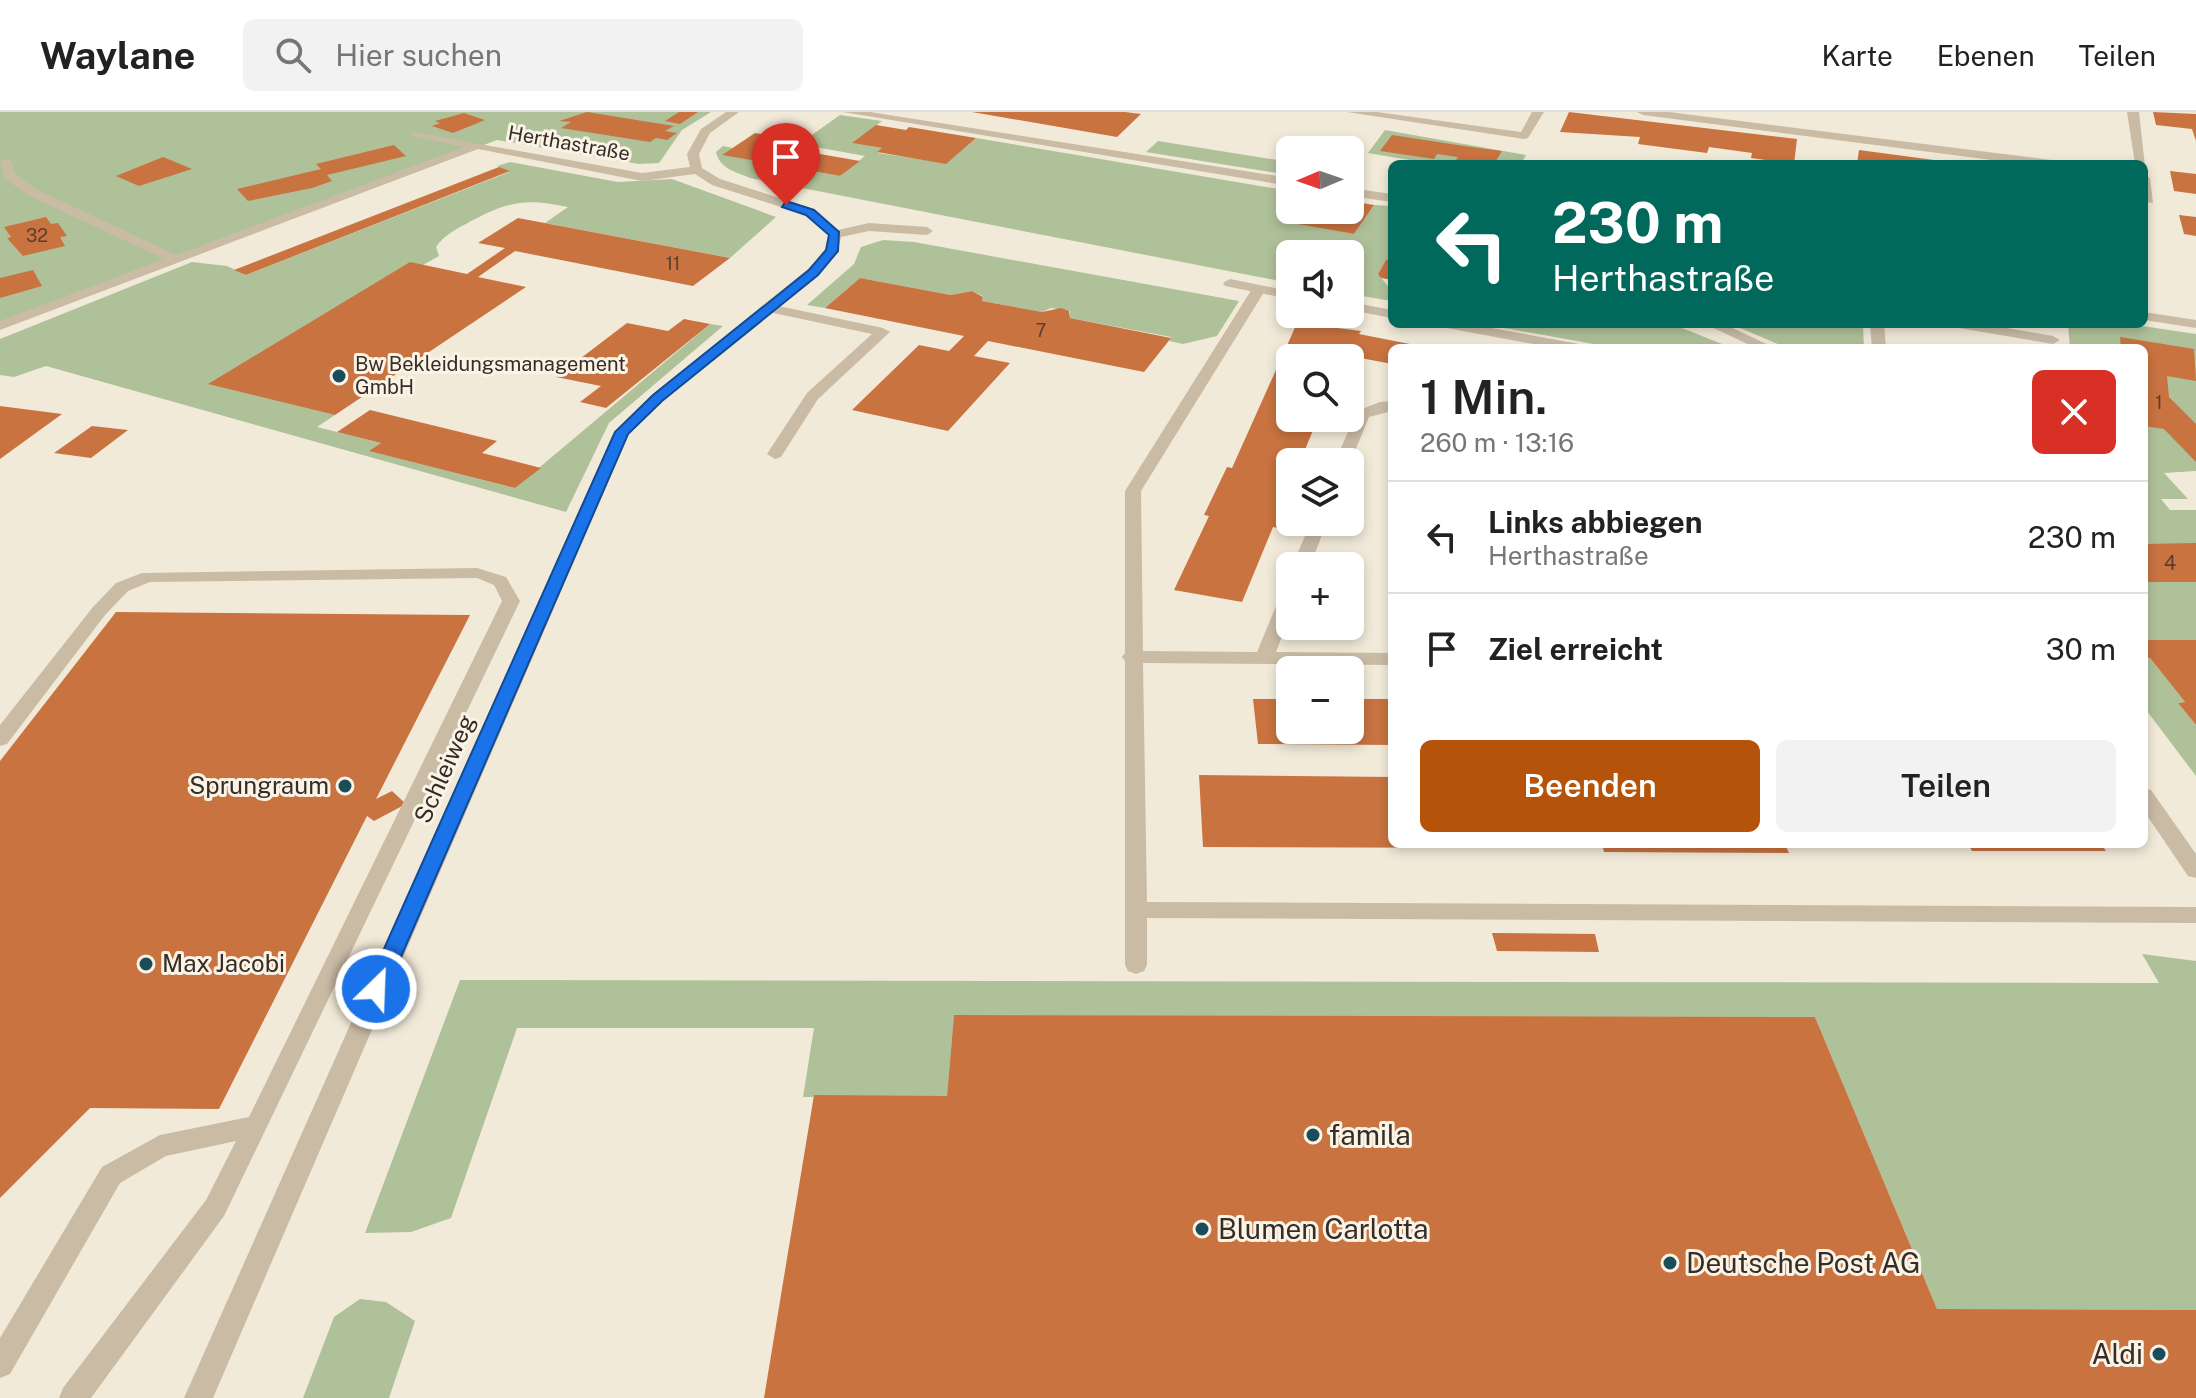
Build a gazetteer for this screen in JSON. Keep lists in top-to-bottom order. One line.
{"streets":{"street":["Herthastraße","Schleiweg"]},"places":["Bw Bekleidungsmanagement GmbH","Sprungraum","Max Jacobi","famila","Blumen Carlotta","Deutsche Post AG","Aldi"],"house_numbers":["32","11","7","1","4"],"north":"left","page":{"header":"Waylane","search":"Hier suchen","nav":["Karte","Ebenen","Teilen"],"map_buttons":["+","−"],"turn":["230 m","Herthastraße"],"heading":["1 Min.","260 m · 13:16"],"list":[{"name":"Links abbiegen","note":"Herthastraße","value":"230 m"},{"name":"Ziel erreicht","value":"30 m"}],"buttons":["Beenden","Teilen"]}}
